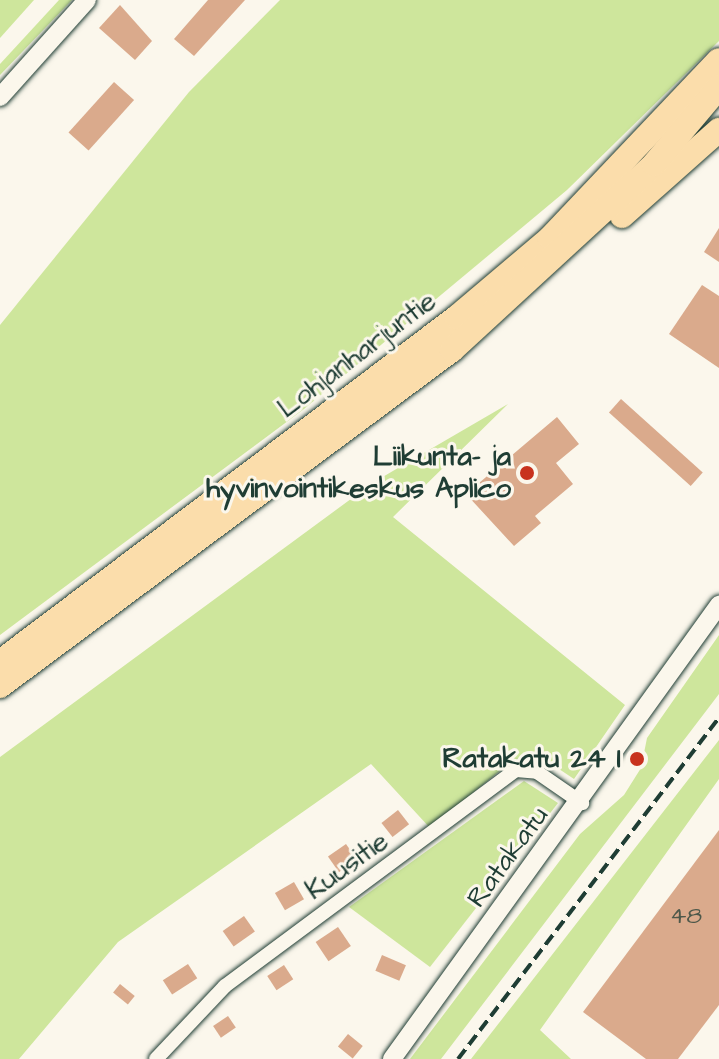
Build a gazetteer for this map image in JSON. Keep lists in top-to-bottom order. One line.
{"streets":{"highway":["Lohjanharjuntie"],"street":["Ratakatu","Kuusitie"]},"crossings":[["Ratakatu","Kuusitie"]],"places":["Liikunta- ja hyvinvointikeskus Aplico","Ratakatu 24 I"],"house_numbers":["48"]}
